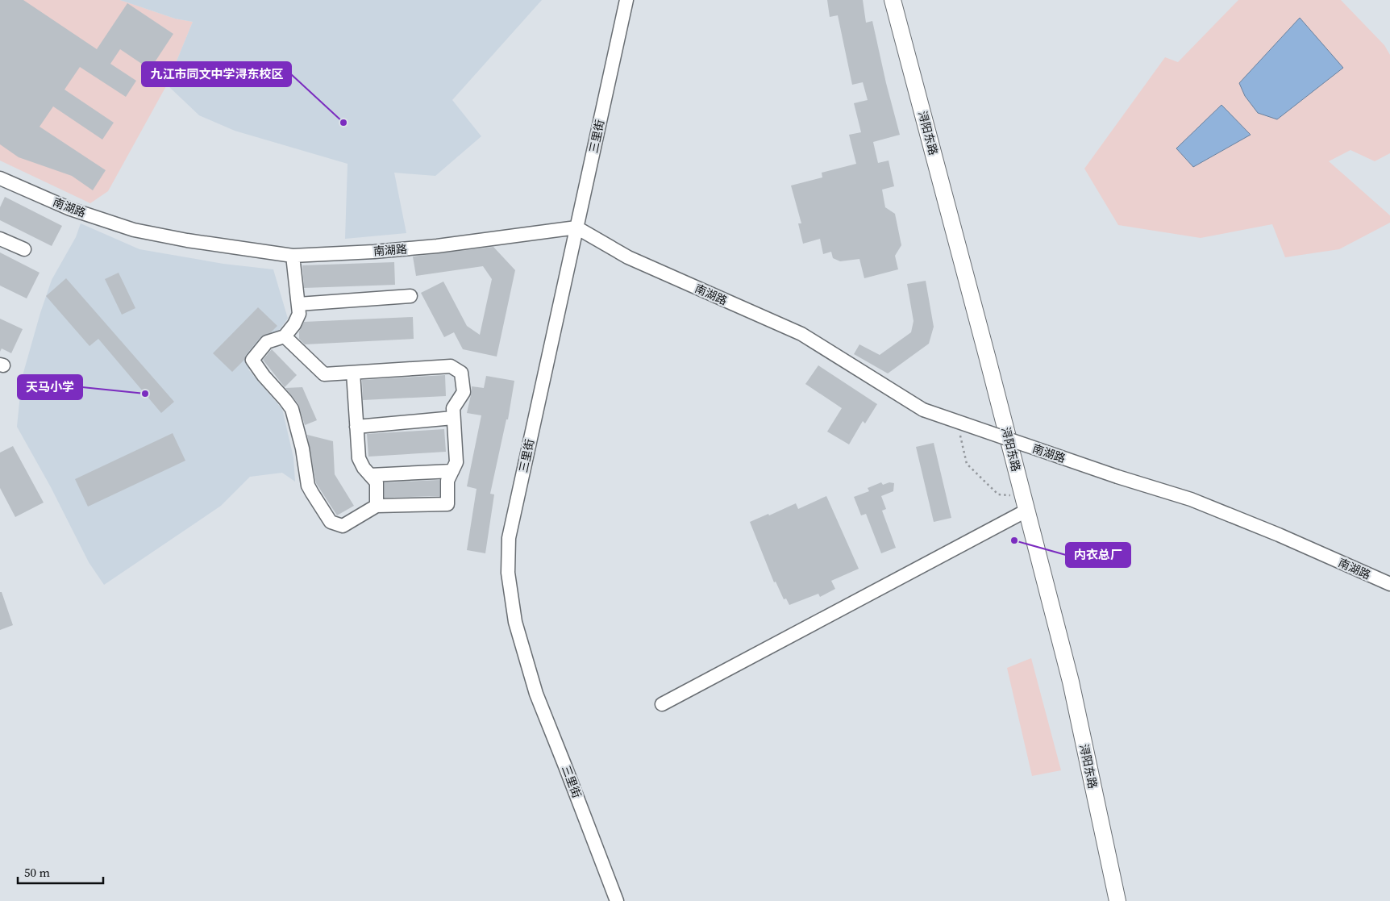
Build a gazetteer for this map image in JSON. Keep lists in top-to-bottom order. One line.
{"streets":{"main road":["浔阳东路"],"street":["三里街","南湖路"]},"crossings":[["三里街","南湖路"]],"places":["九江市同文中学浔东校区","天马小学","内衣总厂"],"scale_bar":"50 m"}
